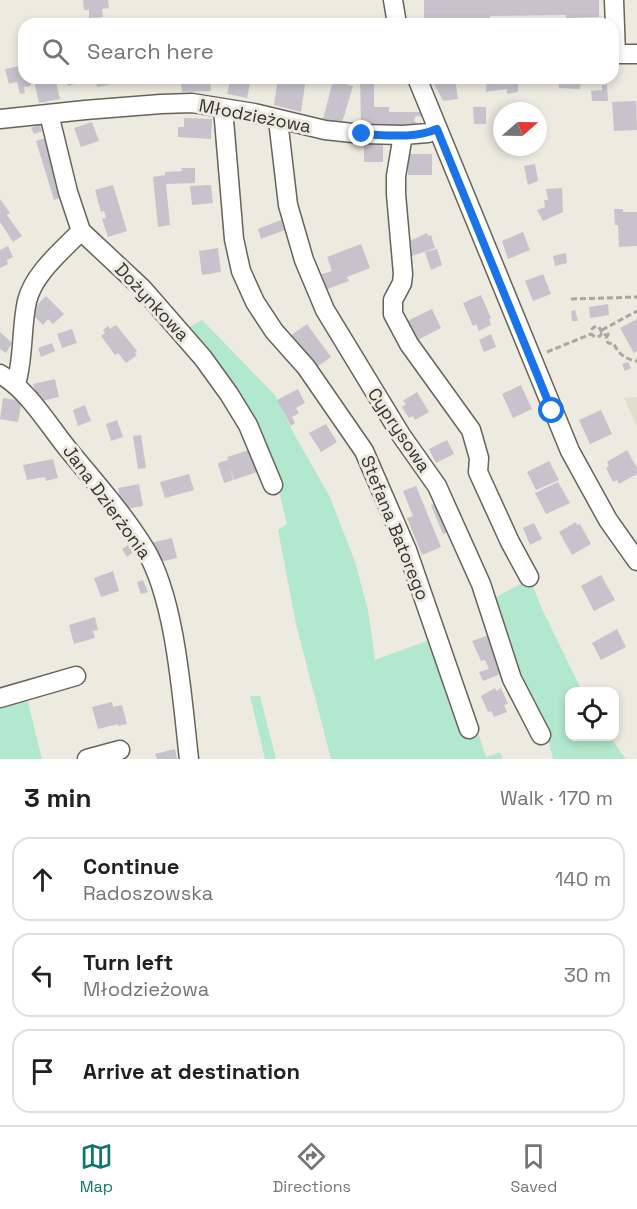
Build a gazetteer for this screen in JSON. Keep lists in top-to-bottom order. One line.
{"streets":{"street":["Młodzieżowa","Dożynkowa","Cyprysowa","Jana Dzierżonia","Stefana Batorego"]},"crossings":[["Młodzieżowa","Dożynkowa"],["Młodzieżowa","Cyprysowa"],["Młodzieżowa","Stefana Batorego"]],"north":"right","page":{"search":"Search here","heading":["3 min","Walk · 170 m"],"list":[["Continue","Radoszowska","140 m"],["Turn left","Młodzieżowa","30 m"],"Arrive at destination"],"nav":["Map","Directions","Saved"]}}
